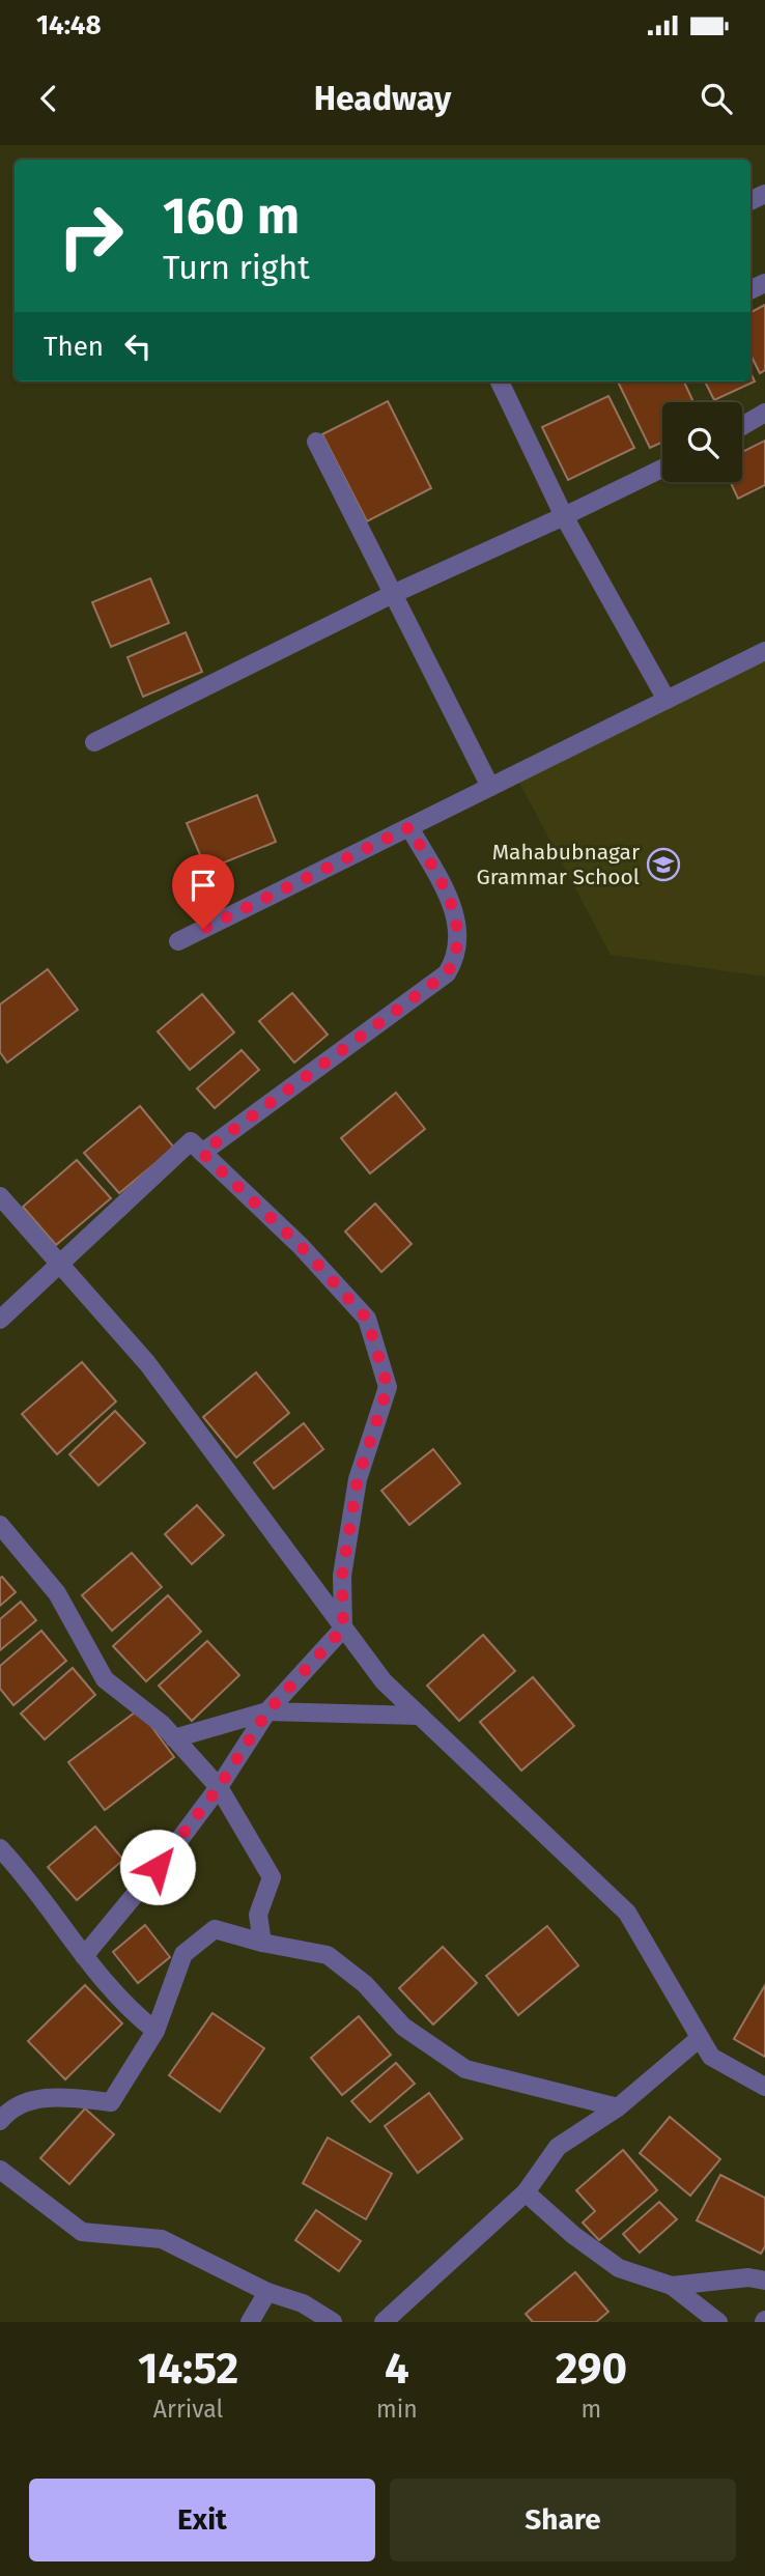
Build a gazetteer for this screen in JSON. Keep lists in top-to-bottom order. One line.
{"places":{"school or university":["Mahabubnagar Grammar School"]},"page":{"status":"14:48","header":"Headway","turn":["160 m","Turn right"],"then":"Then","eta":["14:52","Arrival","4","min","290","m"],"buttons":["Exit","Share"]}}
